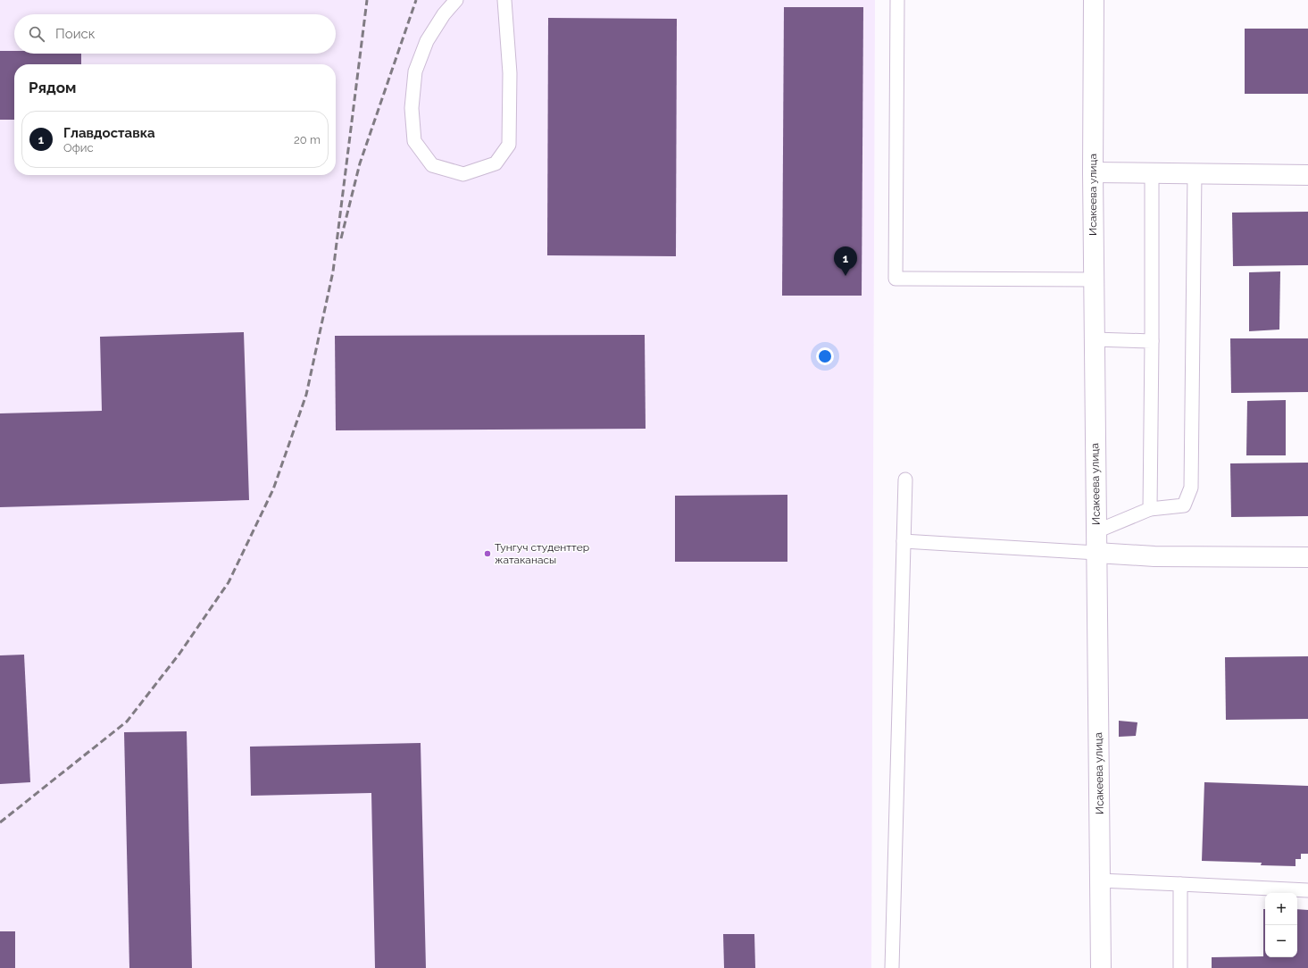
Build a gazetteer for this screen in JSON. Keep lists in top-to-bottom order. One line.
{"streets":{"street":["Исакеева улица"]},"places":["Тунгуч студенттер жатаканасы"],"page":{"search":"Поиск","heading":"Рядом","list":[{"mark":"1","name":"Главдоставка","note":"Офис","value":"20 m"}],"pins":"1","map_buttons":["+","−"]}}
